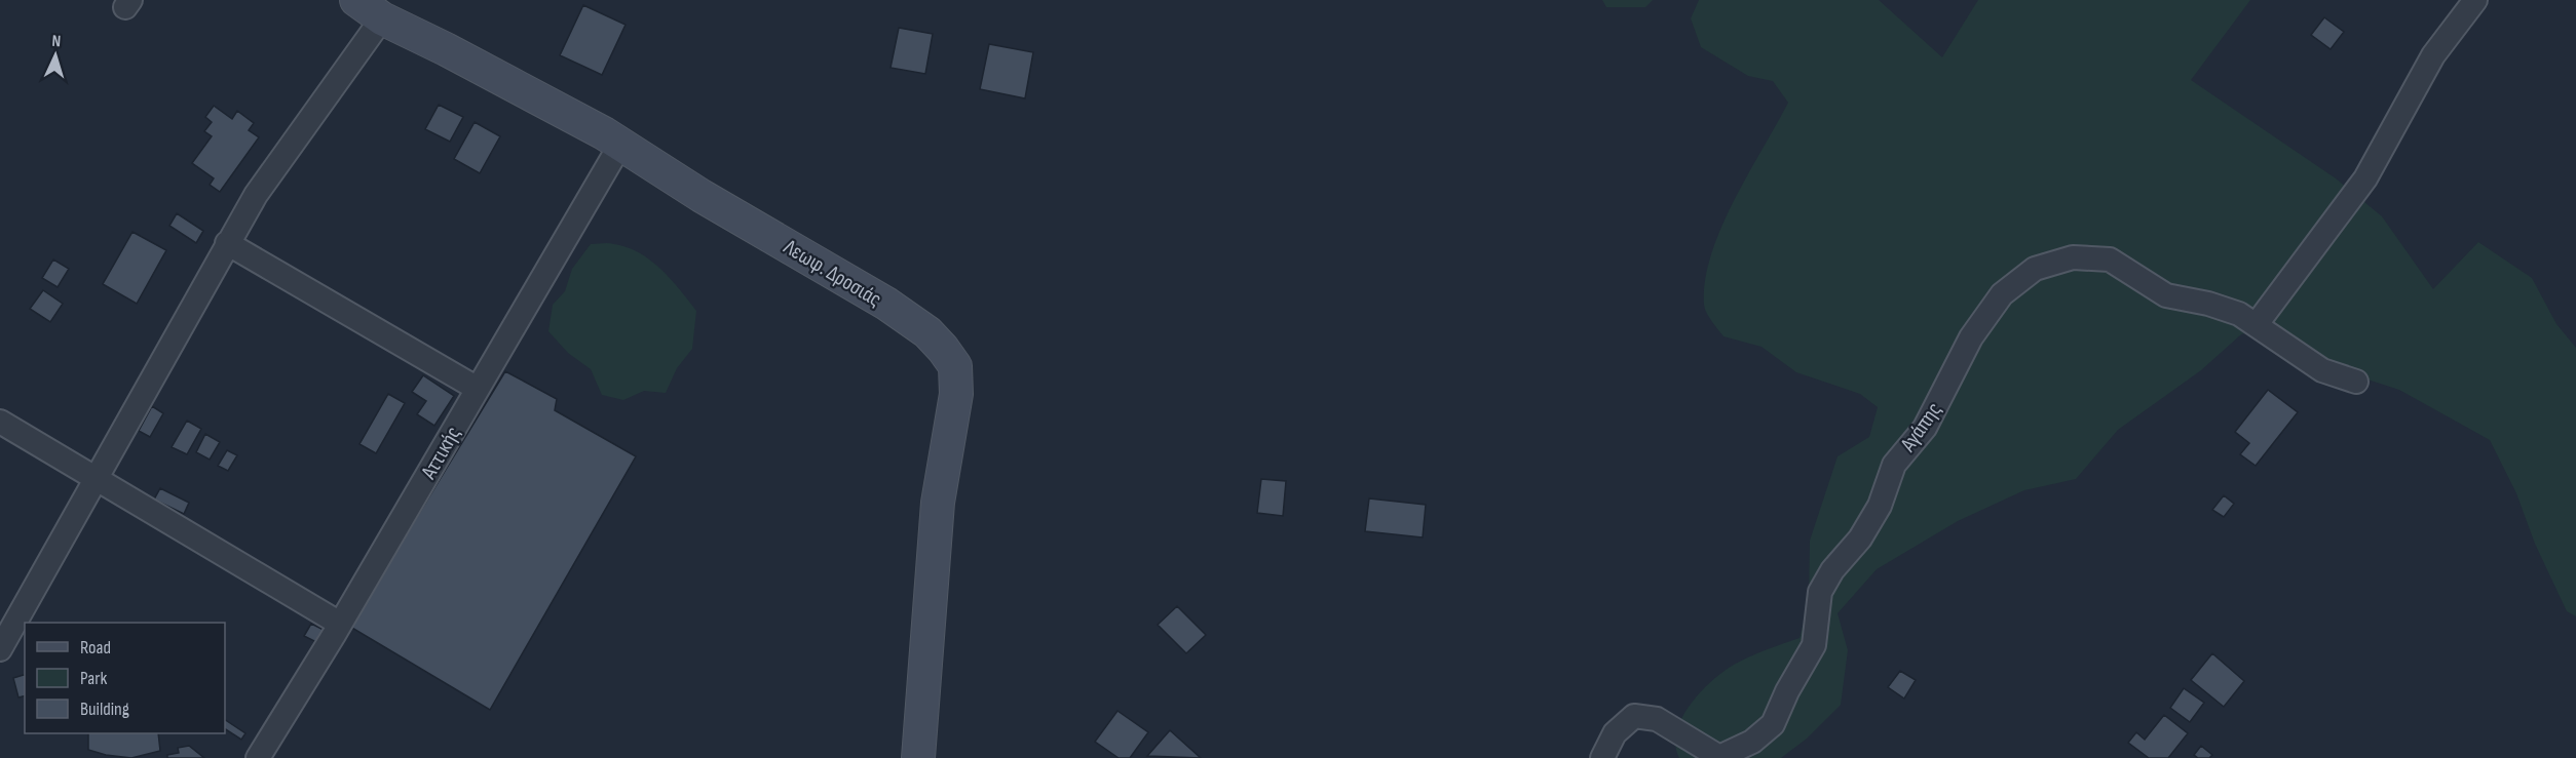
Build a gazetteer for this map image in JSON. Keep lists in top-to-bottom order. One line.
{"streets":{"street":["Λεωφ. Δροσιάς","Αγάπης","Αττικής"]},"crossings":[["Λεωφ. Δροσιάς","Αττικής"]],"legend":["Road","Park","Building"],"north":"top"}
